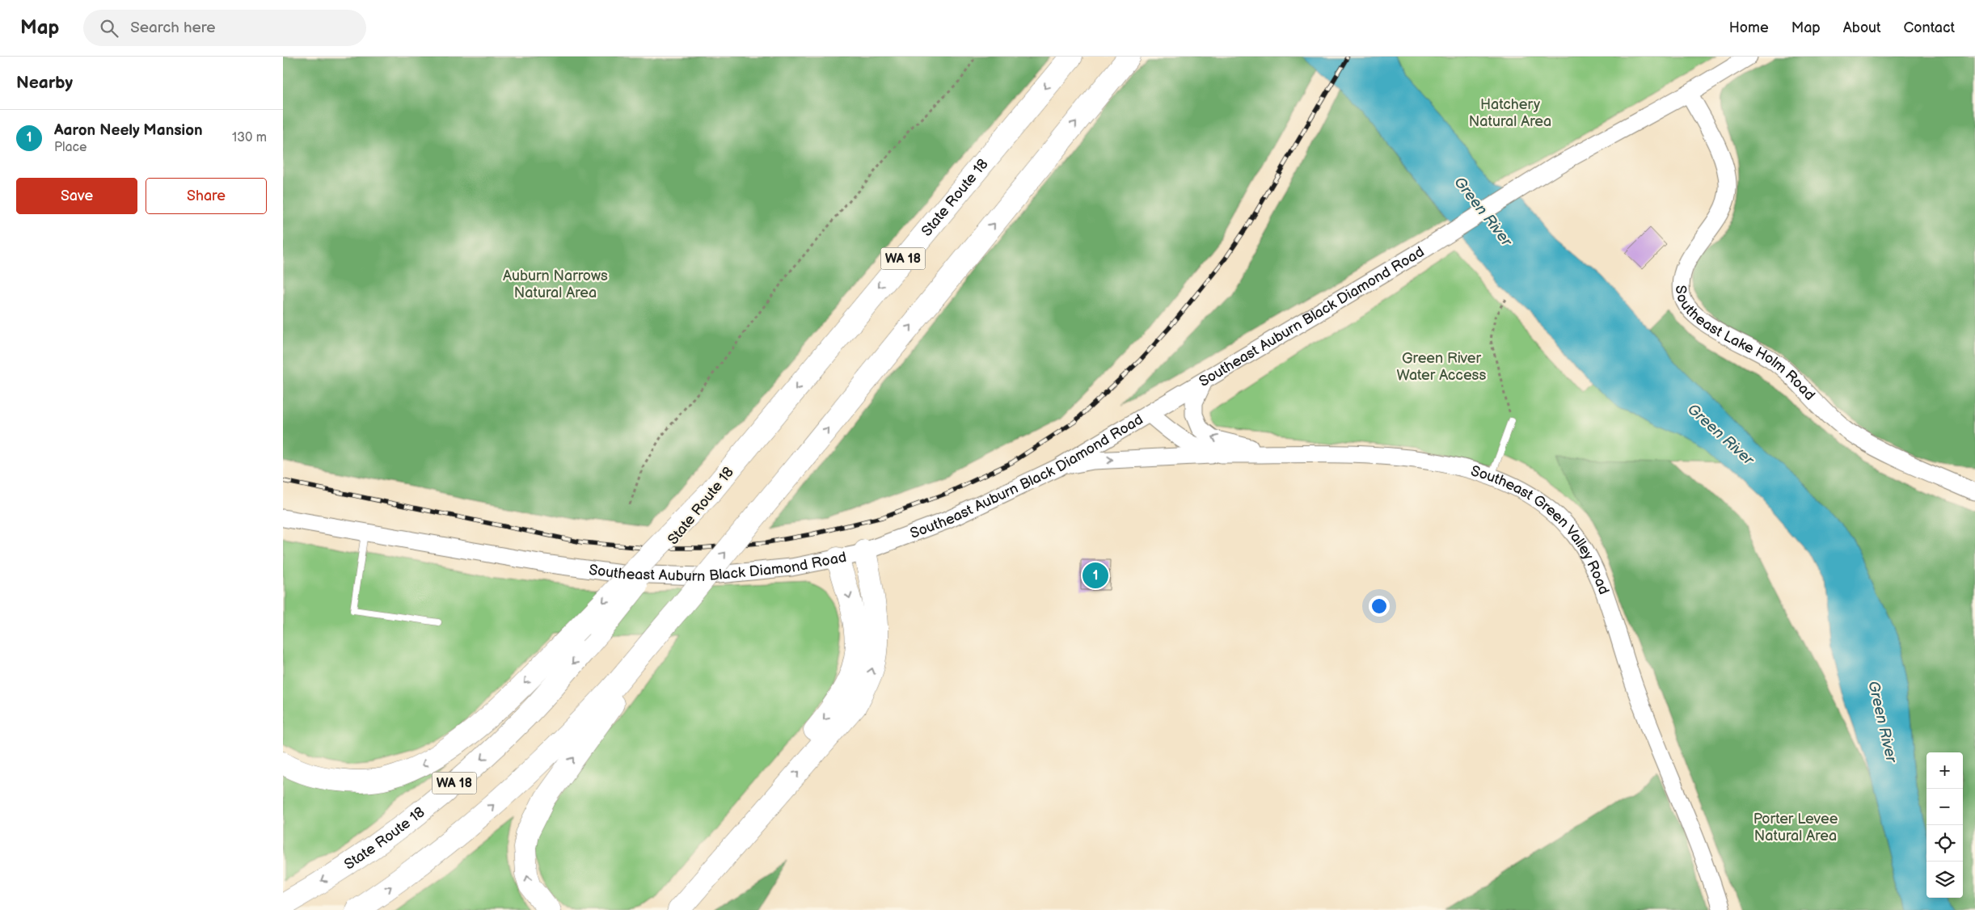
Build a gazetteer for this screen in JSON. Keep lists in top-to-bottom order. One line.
{"streets":{"highway":["State Route 18","WA 18"],"street":["Southeast Auburn Black Diamond Road","Southeast Lake Holm Road","Southeast Green Valley Road"]},"crossings":[["Southeast Auburn Black Diamond Road","Southeast Lake Holm Road"],["Southeast Auburn Black Diamond Road","Southeast Green Valley Road"]],"water":["Green River"],"parks":["Hatchery Natural Area","Auburn Narrows Natural Area","Green River Water Access","Porter Levee Natural Area"],"page":{"header":"Map","search":"Search here","nav":["Home","Map","About","Contact"],"heading":"Nearby","list":[{"mark":"1","name":"Aaron Neely Mansion","note":"Place","value":"130 m"}],"buttons":["Save","Share"],"pins":"1","map_buttons":["+","−"]}}
